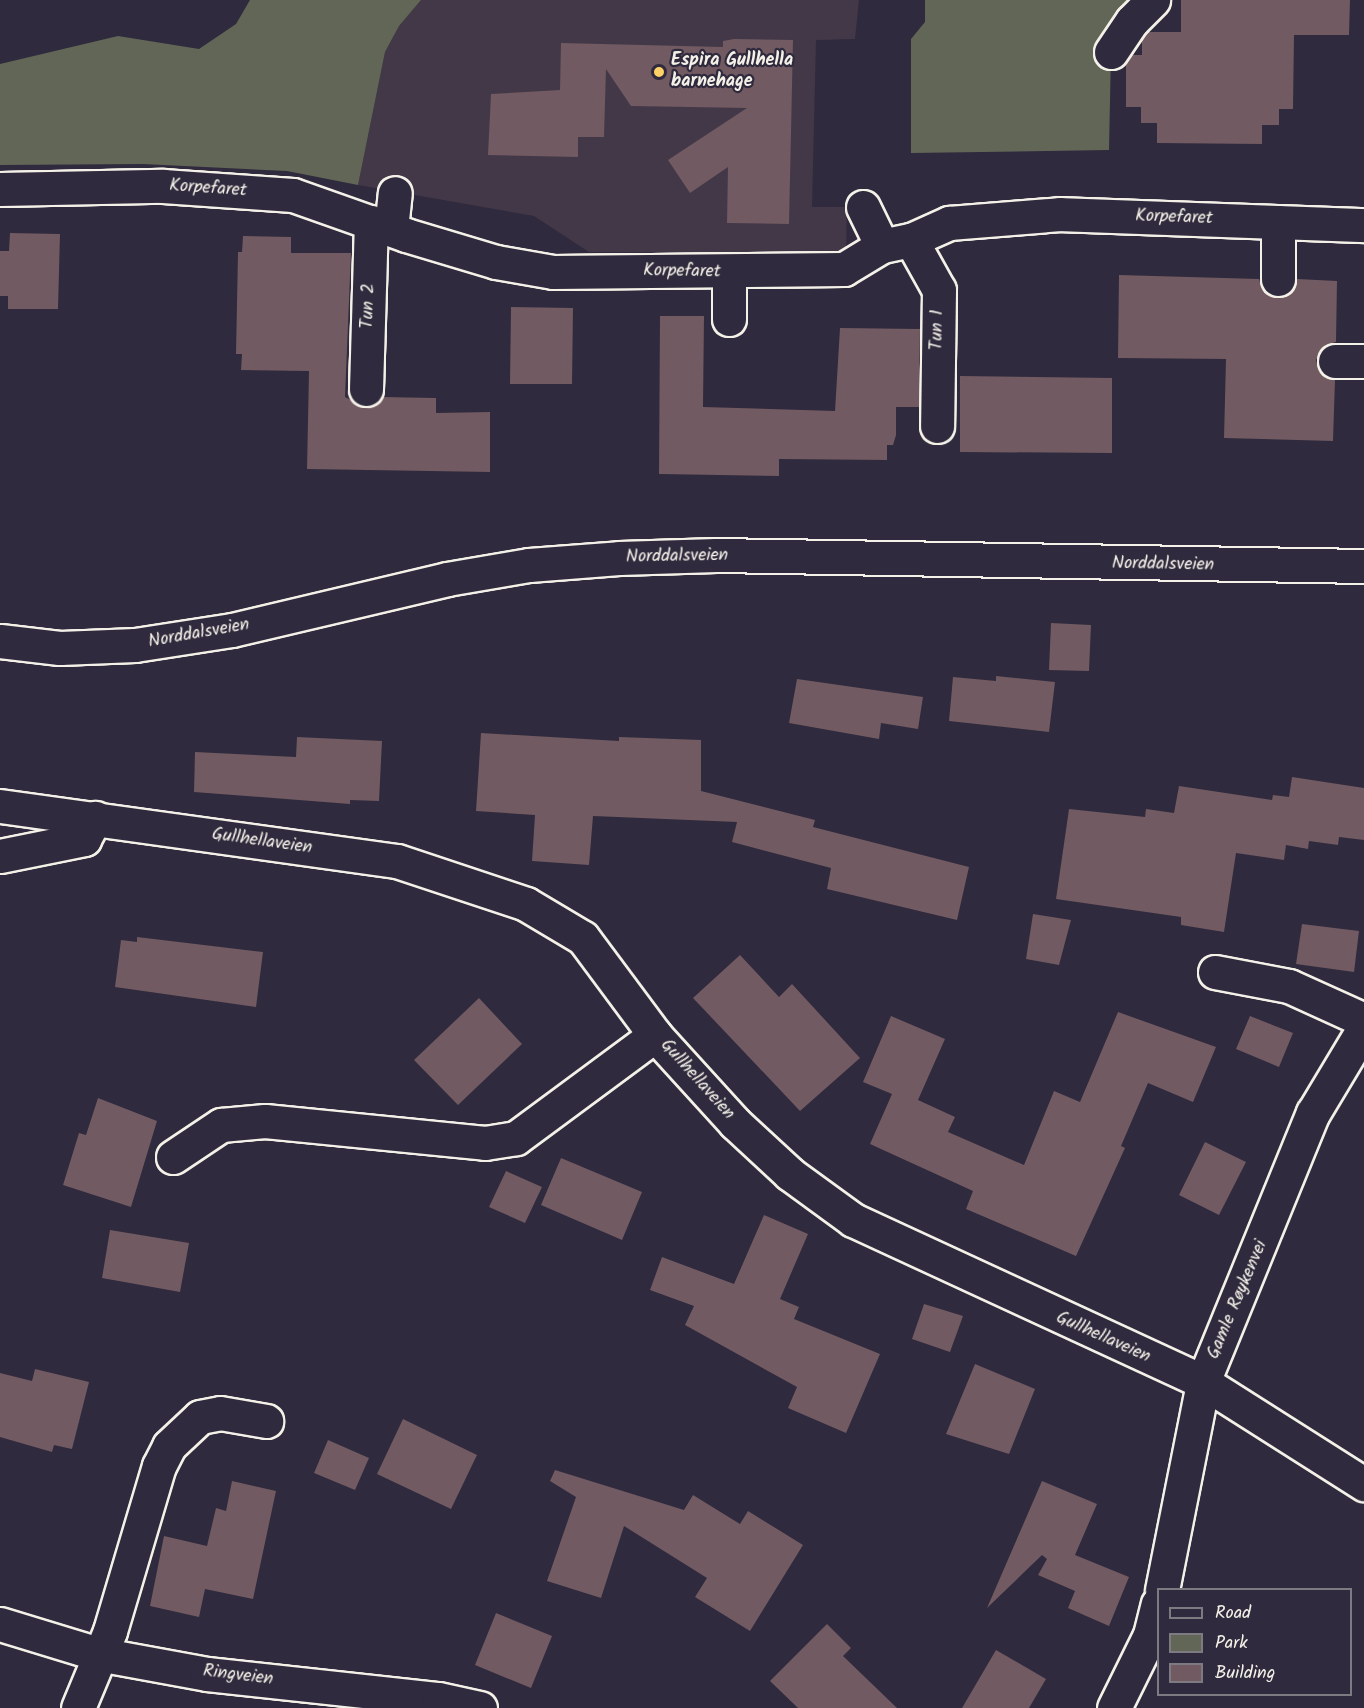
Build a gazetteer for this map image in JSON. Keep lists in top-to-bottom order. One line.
{"streets":{"street":["Korpefaret","Tun 2","Tun 1","Norddalsveien","Gullhellaveien","Gamle Røykenvei","Ringveien"]},"crossings":[["Korpefaret","Tun 2"],["Korpefaret","Tun 1"],["Gullhellaveien","Gamle Røykenvei"]],"places":["Espira Gullhella barnehage"],"legend":["Road","Park","Building"]}
